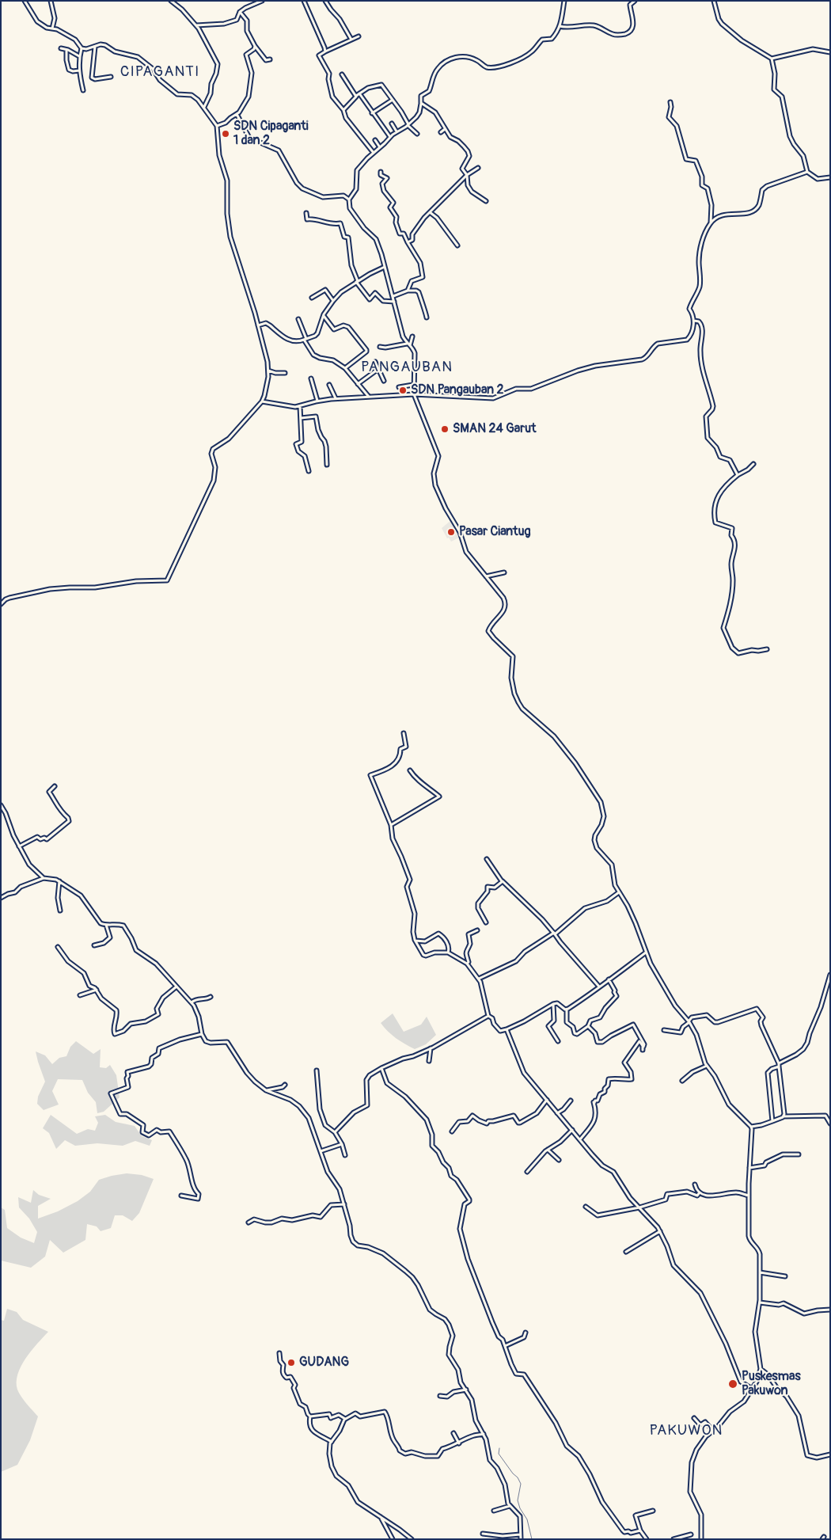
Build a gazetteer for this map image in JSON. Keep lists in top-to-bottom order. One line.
{"districts":["CIPAGANTI","PANGAUBAN","PAKUWON"],"places":["SDN Cipaganti 1 dan 2","SDN Pangauban 2","SMAN 24 Garut","Pasar Ciantug","GUDANG","Puskesmas Pakuwon"]}
